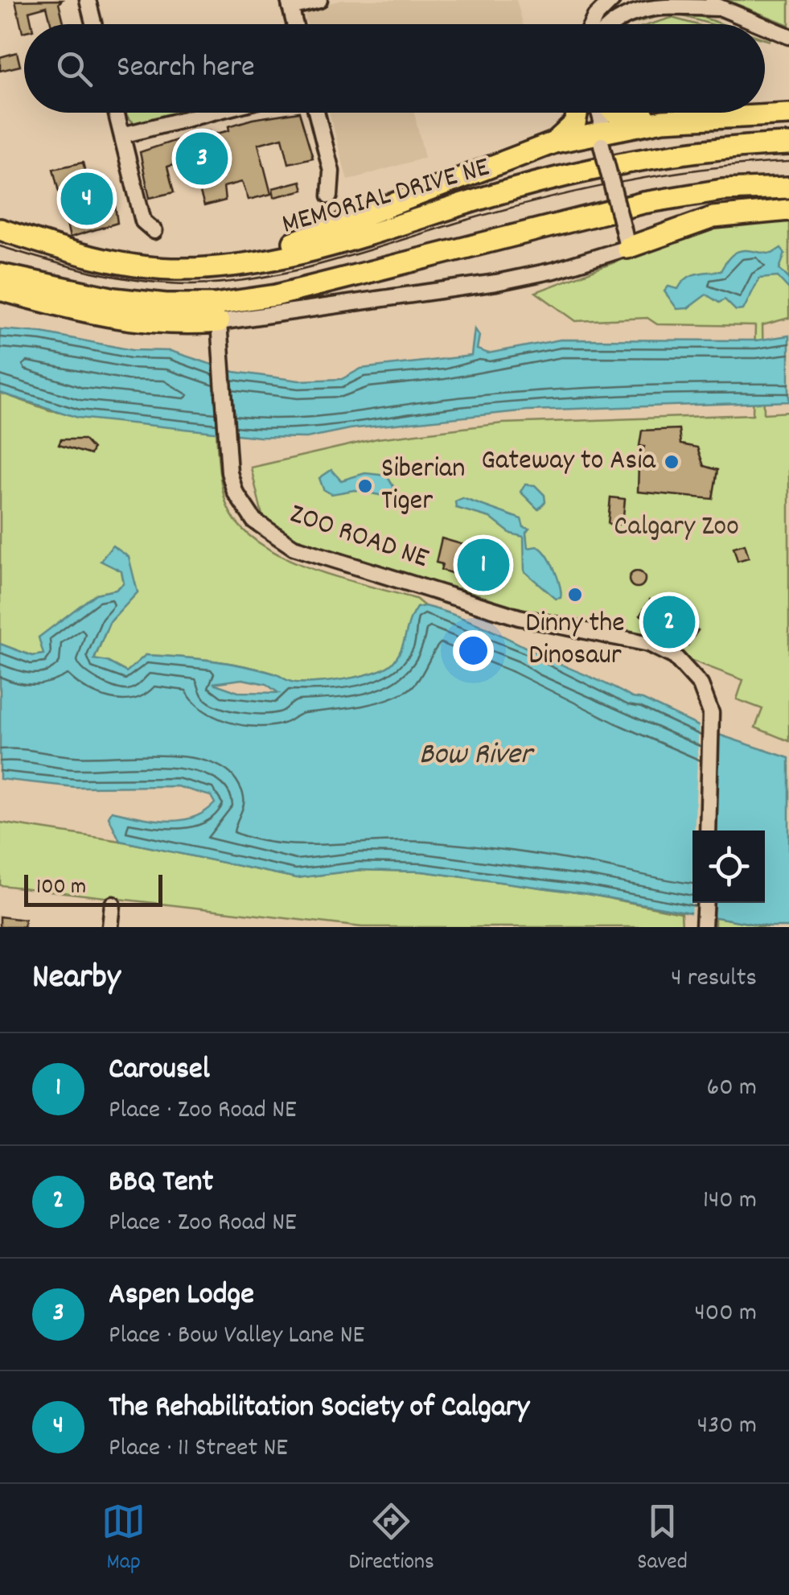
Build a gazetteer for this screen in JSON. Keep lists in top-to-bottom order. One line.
{"streets":{"highway":["MEMORIAL DRIVE NE"],"street":["ZOO ROAD NE"]},"water":["Bow River"],"parks":["Calgary Zoo"],"places":["Gateway to Asia","Siberian Tiger","Dinny the Dinosaur"],"scale_bar":"100 m","page":{"search":"Search here","pins":["3","4","1","2"],"scale":"100 m","heading":["Nearby","4 results"],"list":[{"mark":"1","name":"Carousel","note":"Place · Zoo Road NE","value":"60 m"},{"mark":"2","name":"BBQ Tent","note":"Place · Zoo Road NE","value":"140 m"},{"mark":"3","name":"Aspen Lodge","note":"Place · Bow Valley Lane NE","value":"400 m"},{"mark":"4","name":"The Rehabilitation Society of Calgary","note":"Place · 11 Street NE","value":"430 m"}],"nav":["Map","Directions","Saved"]}}
